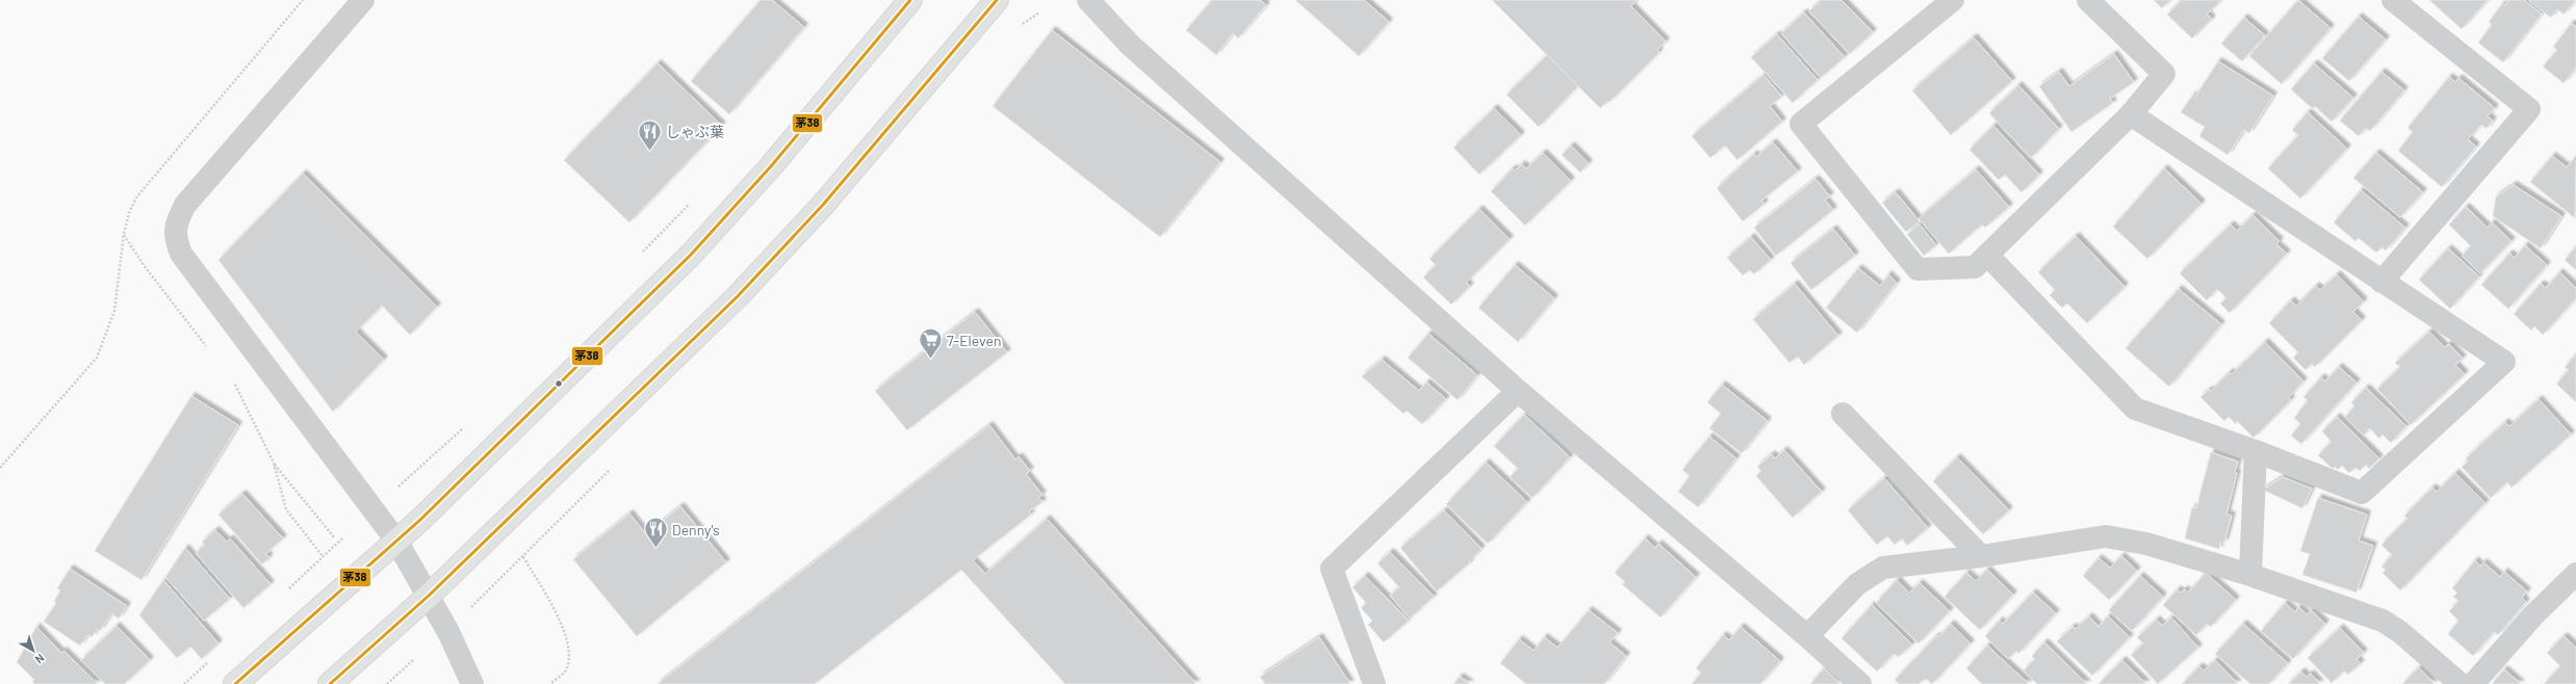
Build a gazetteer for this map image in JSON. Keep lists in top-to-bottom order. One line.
{"places":{"restaurant":["しゃぶ葉","Denny's"],"supermarket":["7-Eleven"]},"lines":["transit line 茅38"],"north":"bottom right"}
